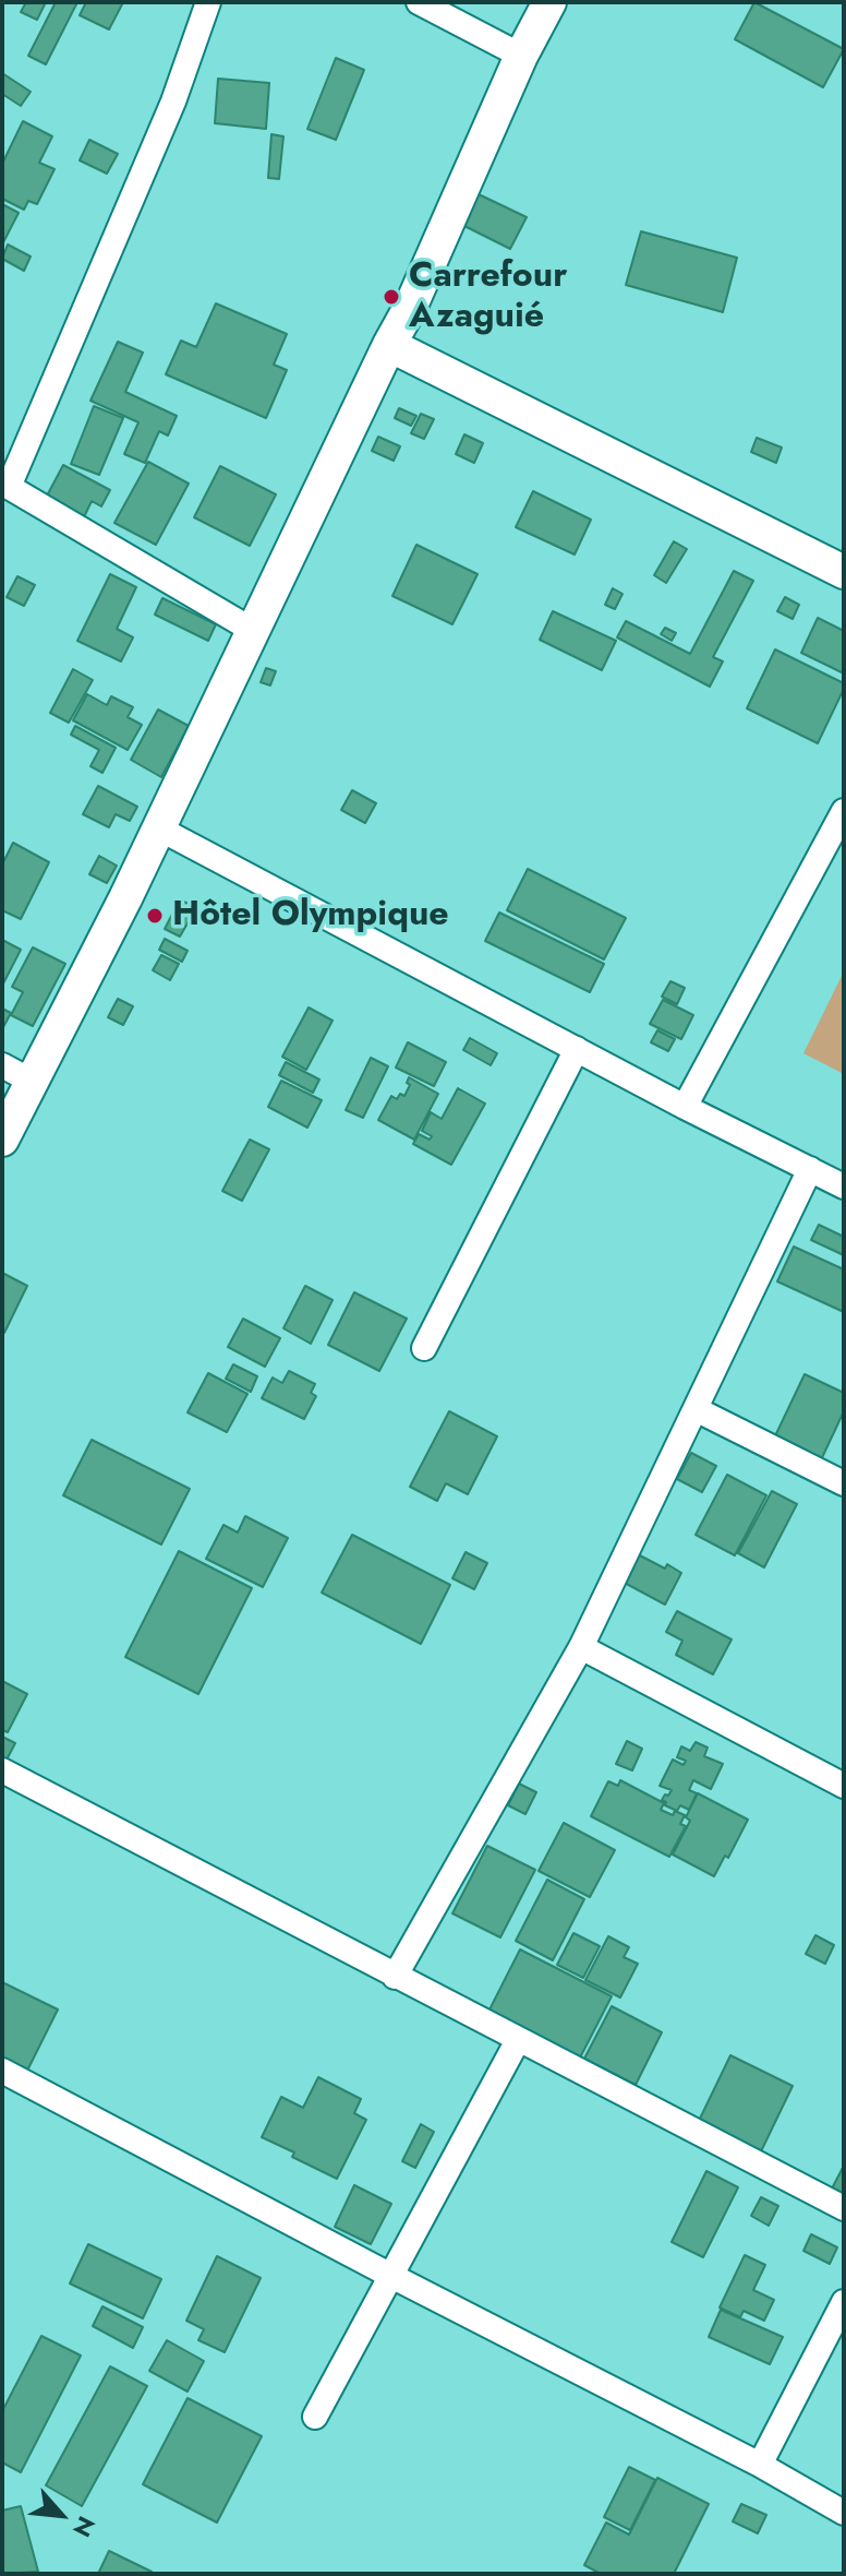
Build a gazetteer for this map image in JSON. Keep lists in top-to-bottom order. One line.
{"places":["Carrefour Azaguié","Hôtel Olympique"],"north":"bottom right"}
